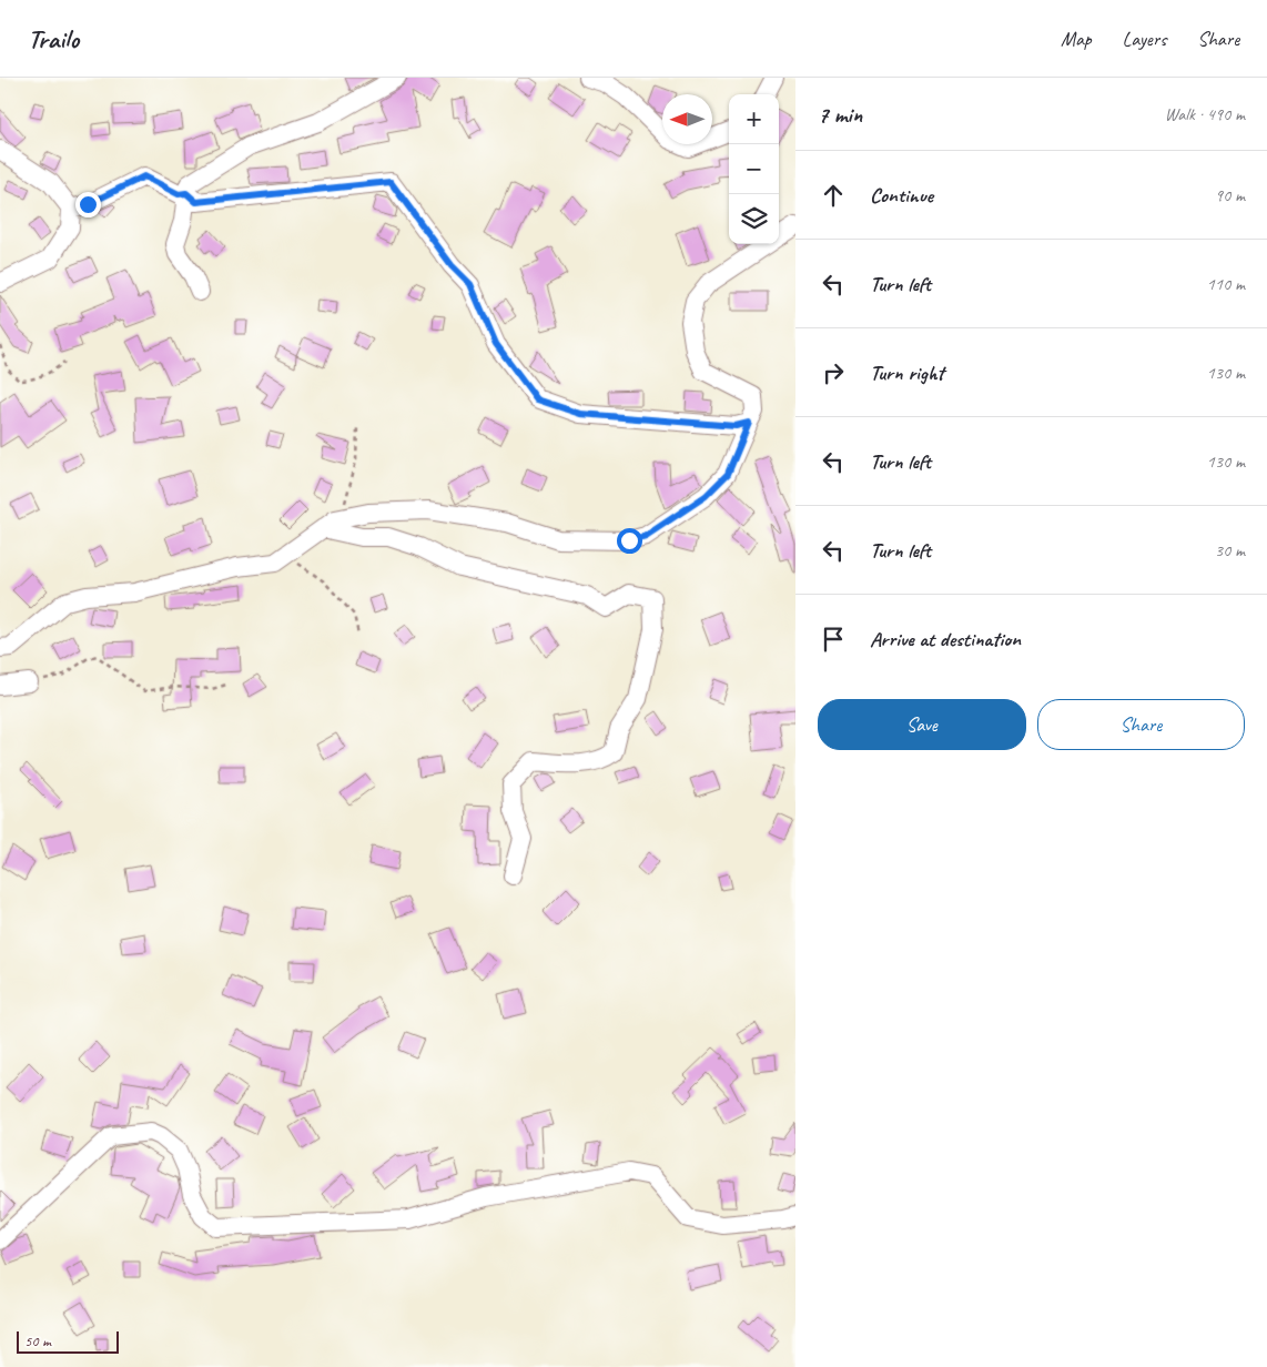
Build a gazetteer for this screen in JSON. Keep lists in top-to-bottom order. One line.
{"scale_bar":"50 m","north":"left","page":{"header":"Trailo","nav":["Map","Layers","Share"],"heading":["7 min","Walk · 490 m"],"map_buttons":["+","−"],"list":[["Continue","90 m"],["Turn left","110 m"],["Turn right","130 m"],["Turn left","130 m"],["Turn left","30 m"],"Arrive at destination"],"buttons":["Save","Share"],"scale":"50 m"}}
